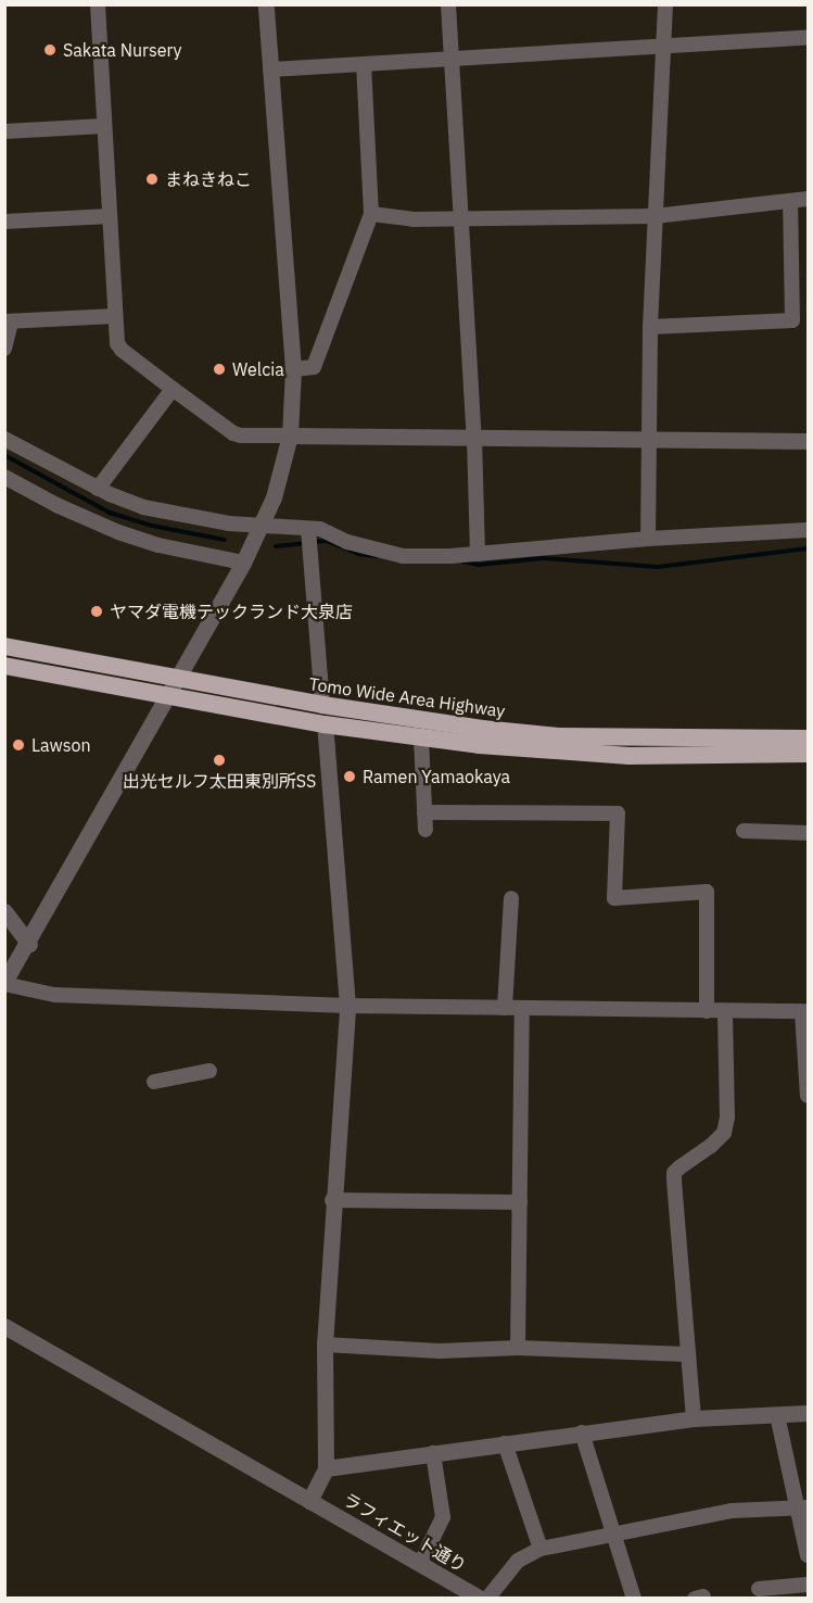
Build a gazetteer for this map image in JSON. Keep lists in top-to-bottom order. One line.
{"streets":{"highway":["Tomo Wide Area Highway"],"street":["ラフィエット通り"]},"places":["Sakata Nursery","まねきねこ","Welcia","ヤマダ電機テックランド大泉店","Lawson","出光セルフ太田東別所SS","Ramen Yamaokaya"]}
